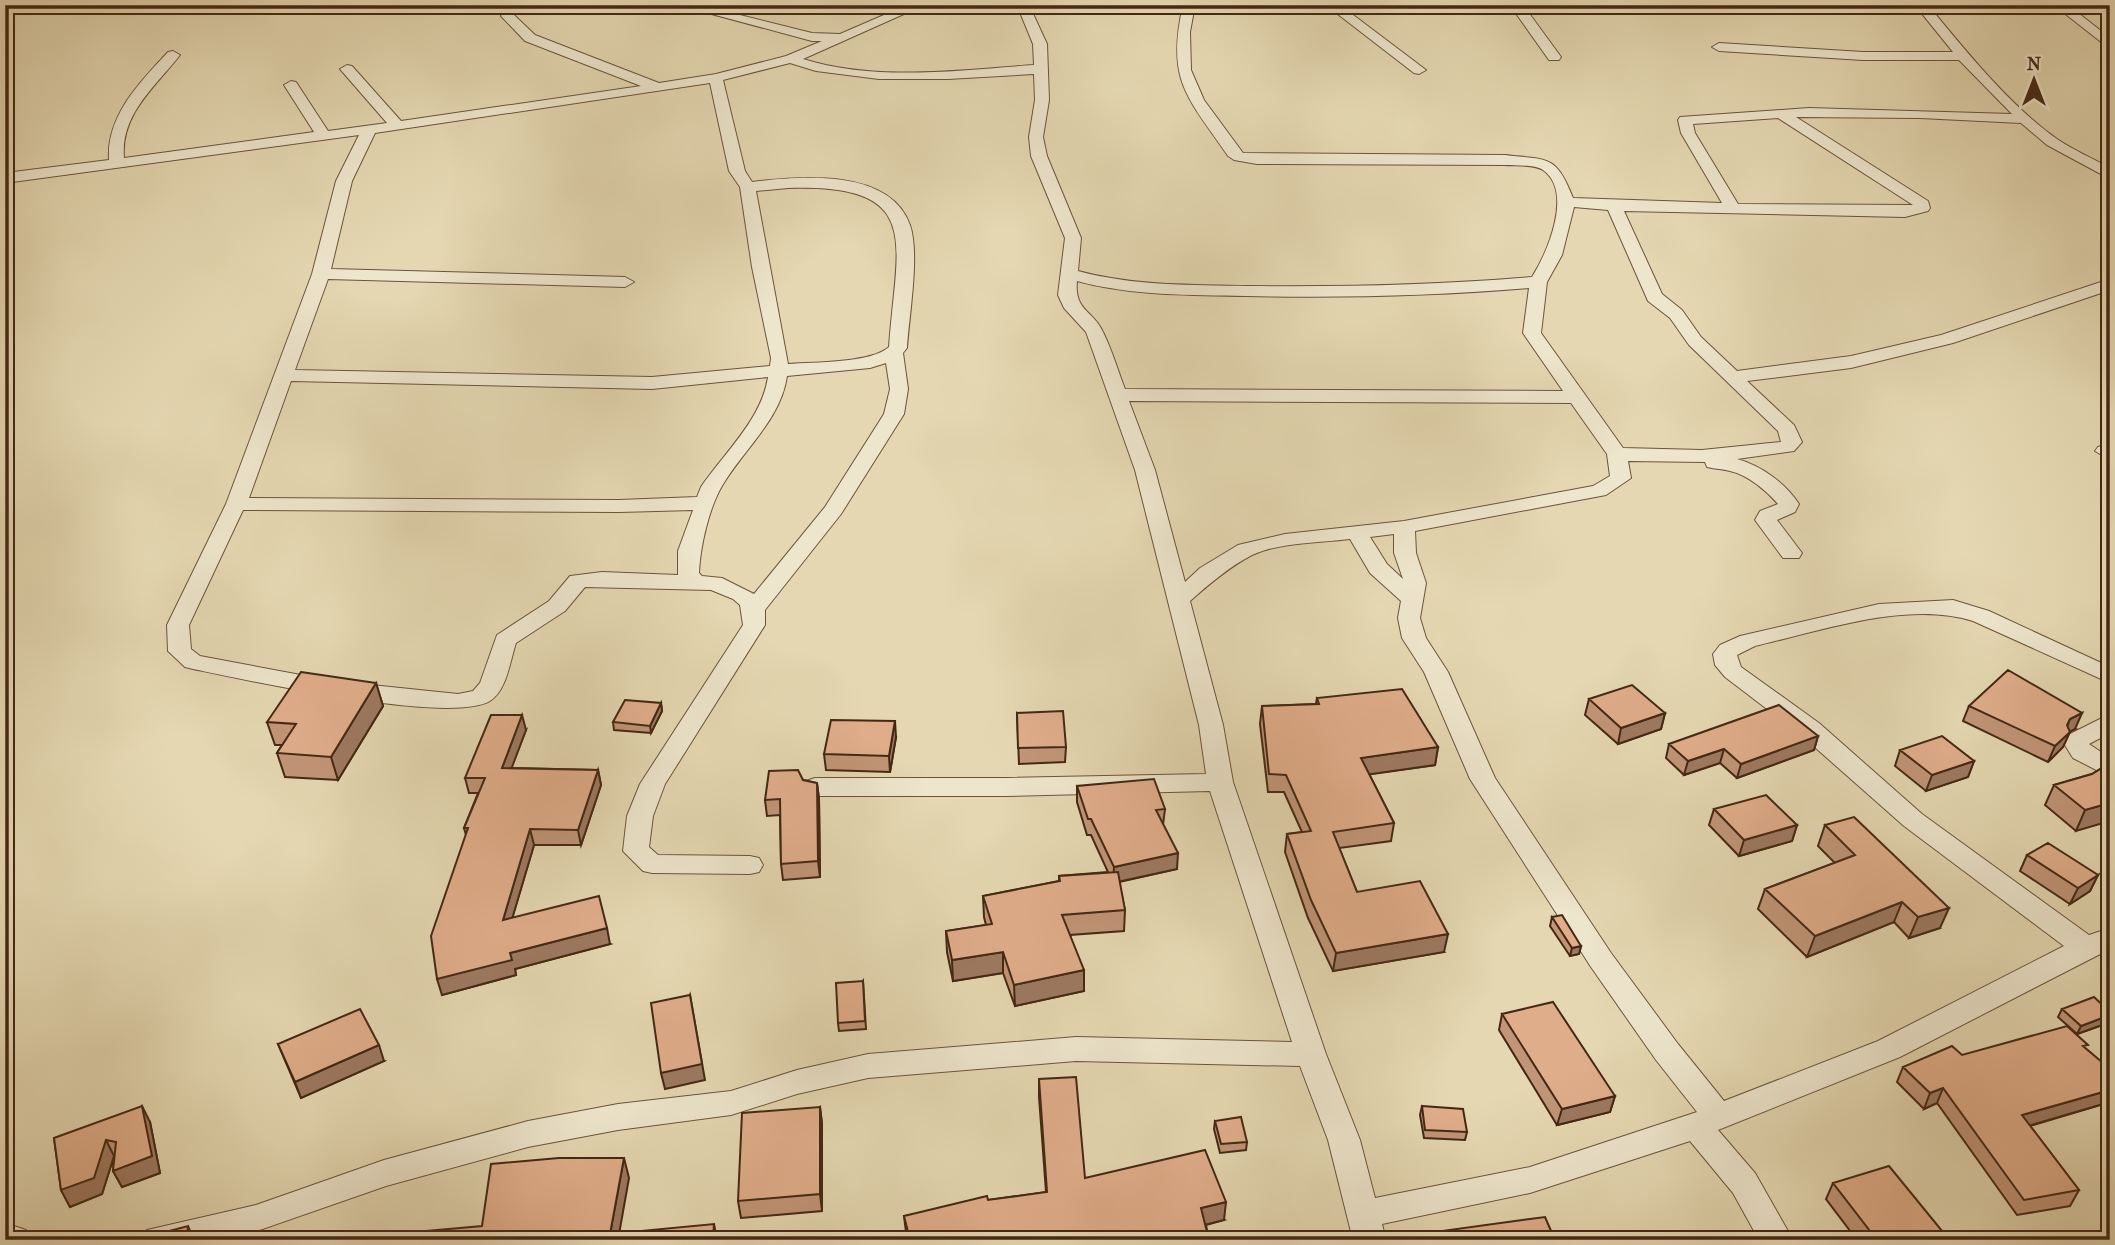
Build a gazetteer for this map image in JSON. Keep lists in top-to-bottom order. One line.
{"north":"top"}
